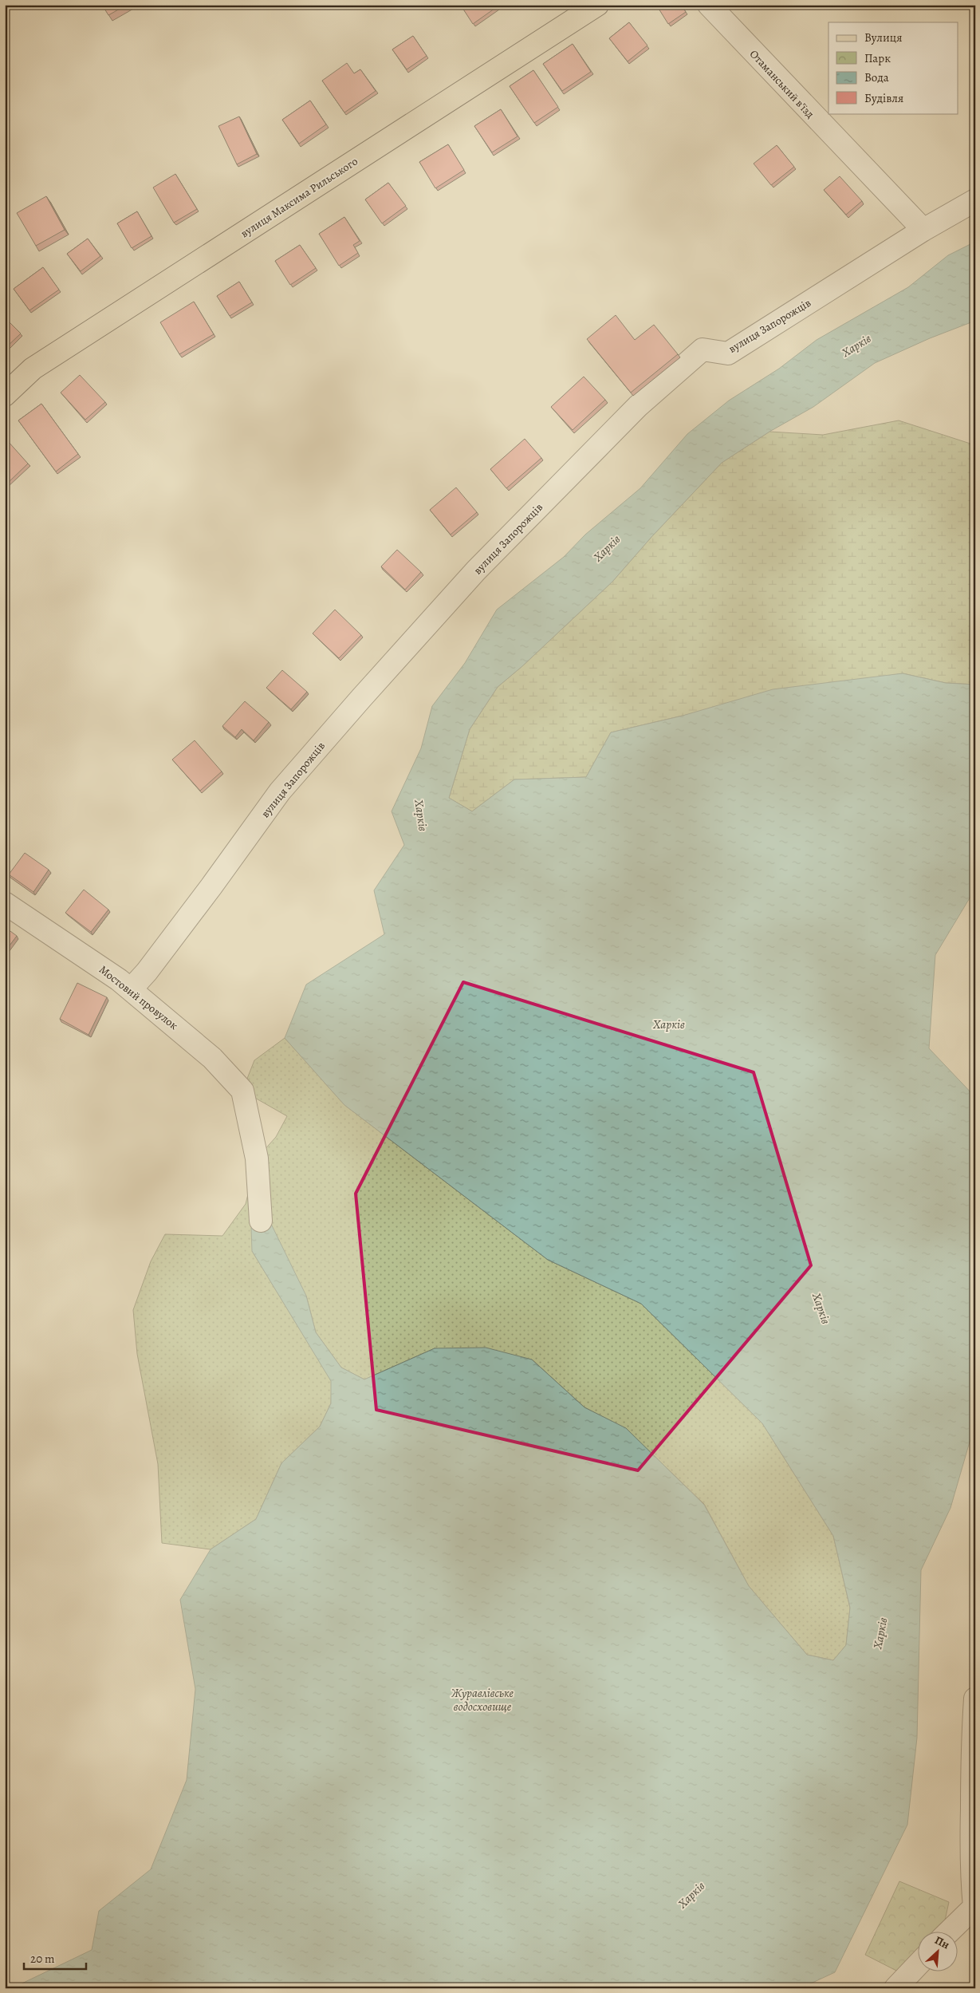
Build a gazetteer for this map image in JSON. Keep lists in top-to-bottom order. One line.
{"streets":{"main road":["вулиця Максима Рильського"],"street":["Отаманський в'їзд","вулиця Запорожців","Мостовий провулок"]},"crossings":[["Отаманський в'їзд","вулиця Запорожців"],["вулиця Запорожців","Мостовий провулок"]],"water":["Харків","Журавлівське водосховище"],"legend":["Вулиця","Парк","Вода","Будівля"],"scale_bar":"20 m","north":"top right"}
